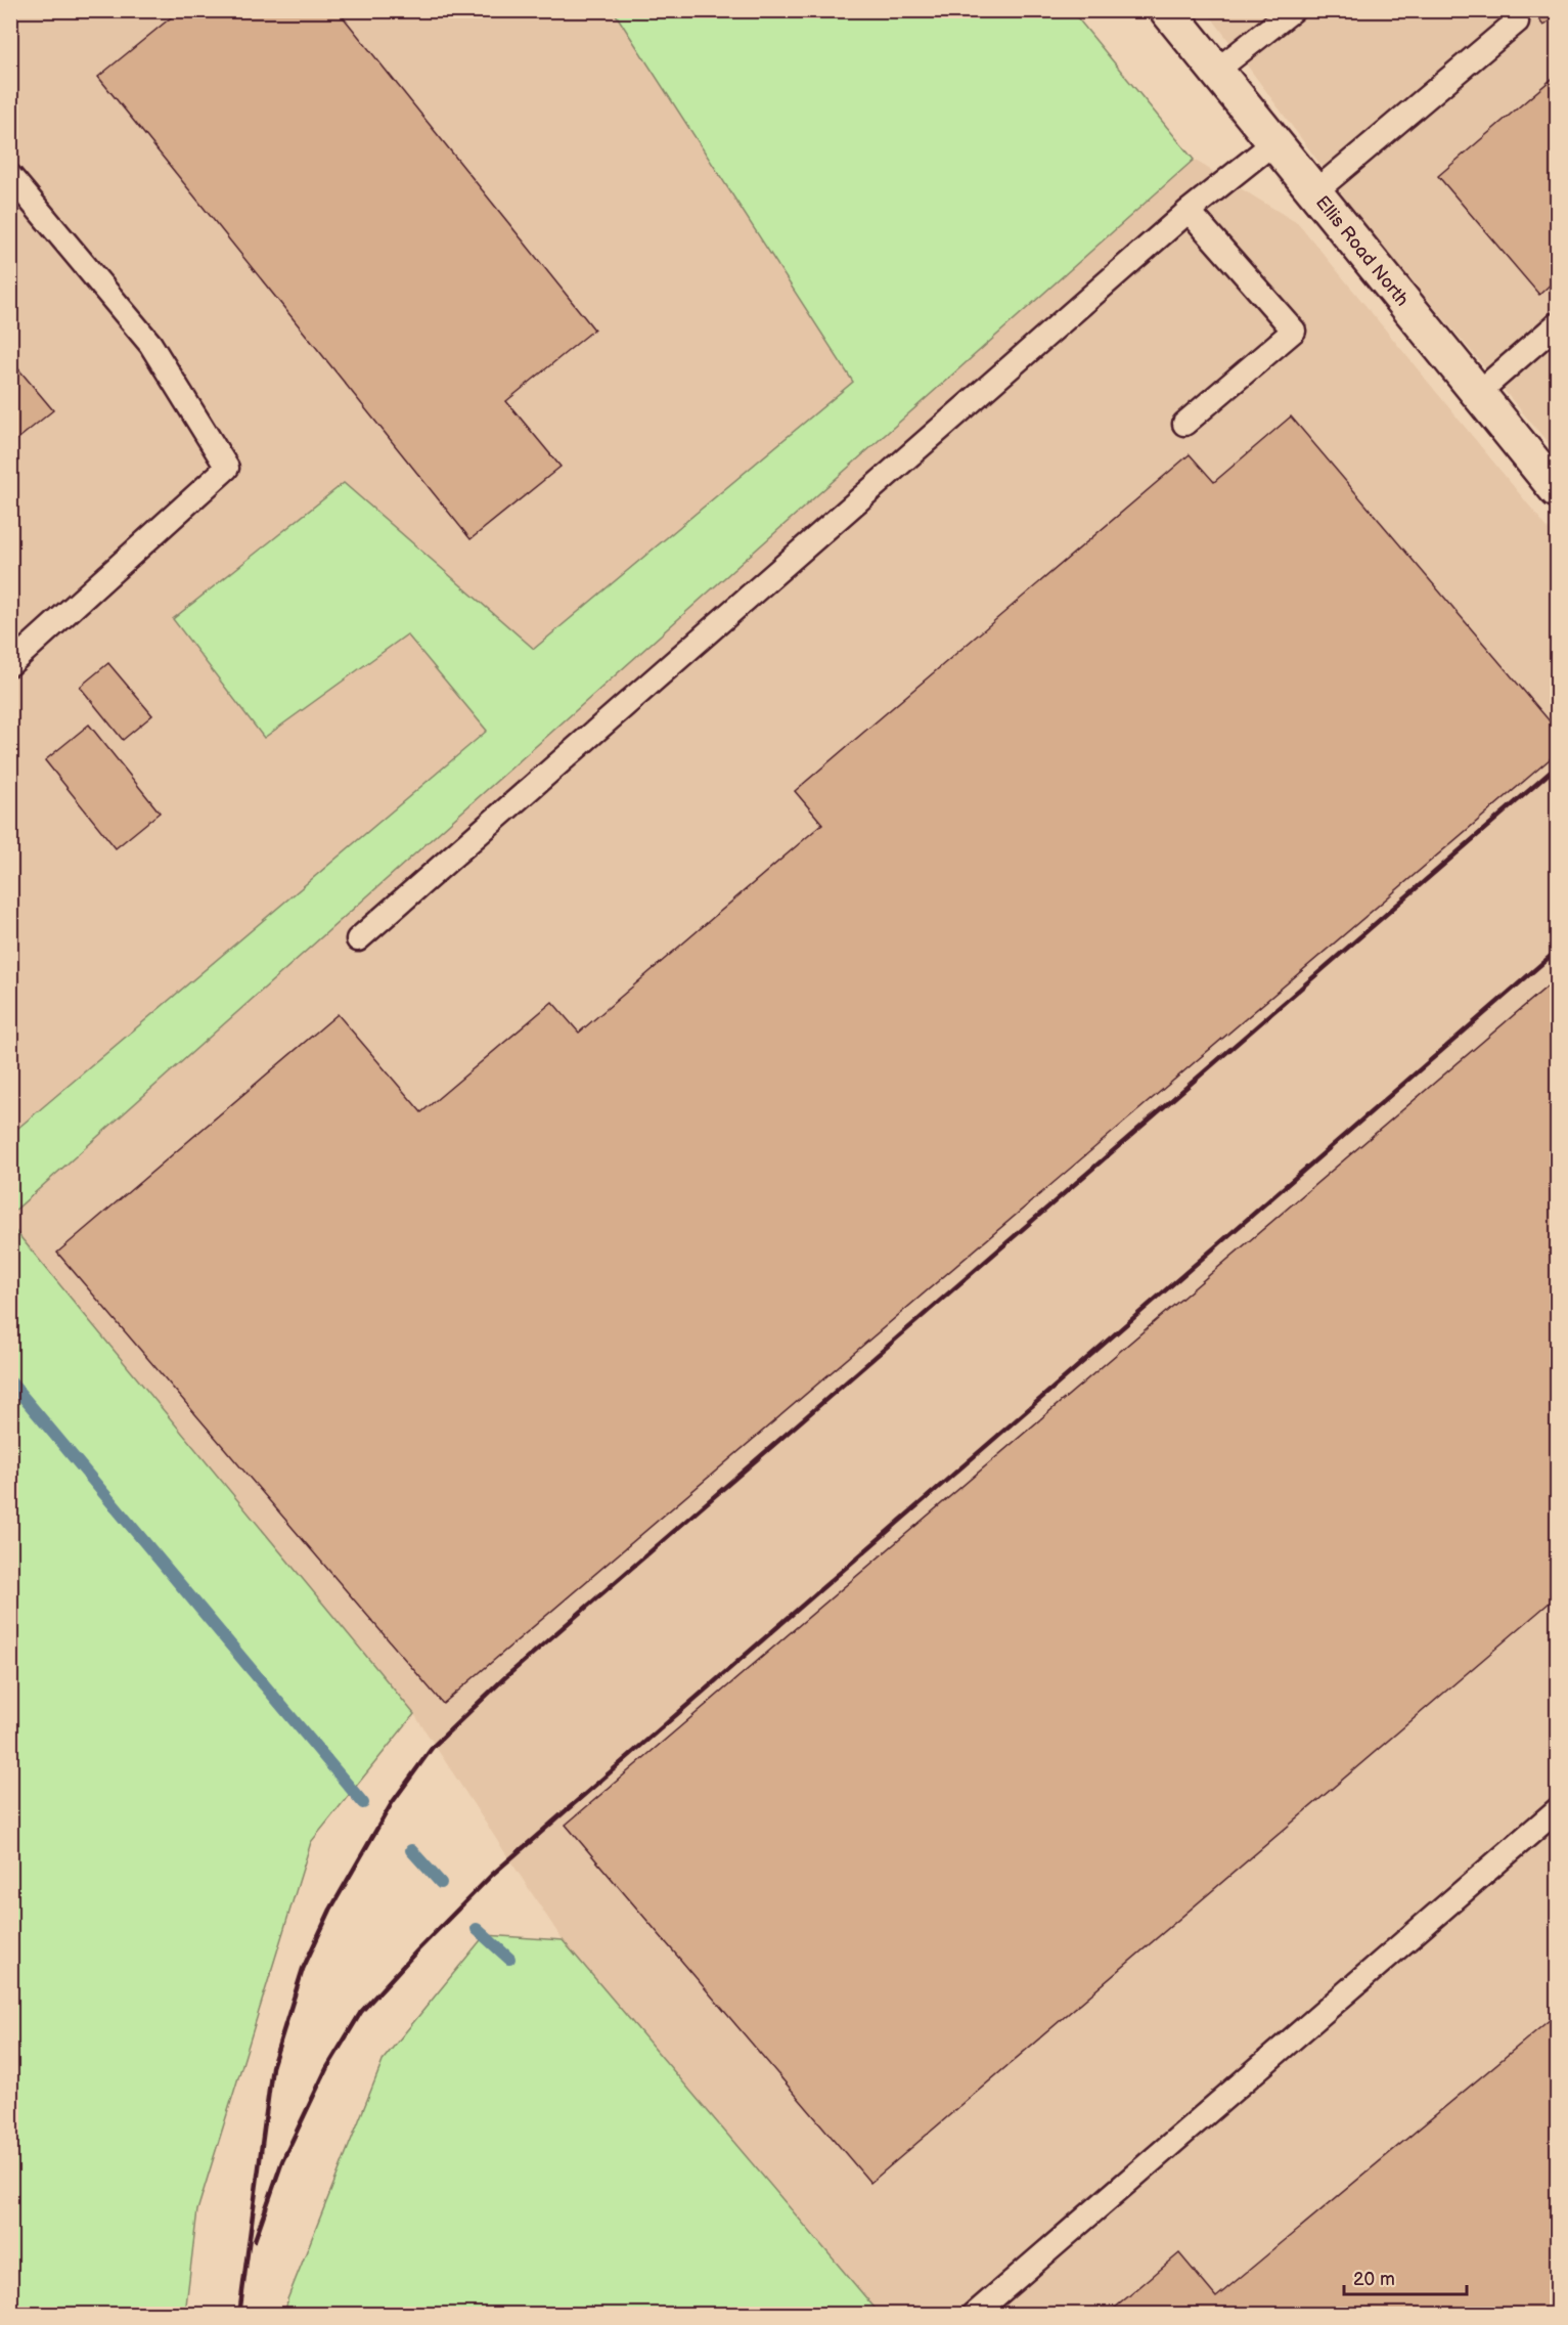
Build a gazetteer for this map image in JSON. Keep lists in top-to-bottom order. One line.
{"streets":{"street":["Ellis Road North"]},"scale_bar":"20 m"}
